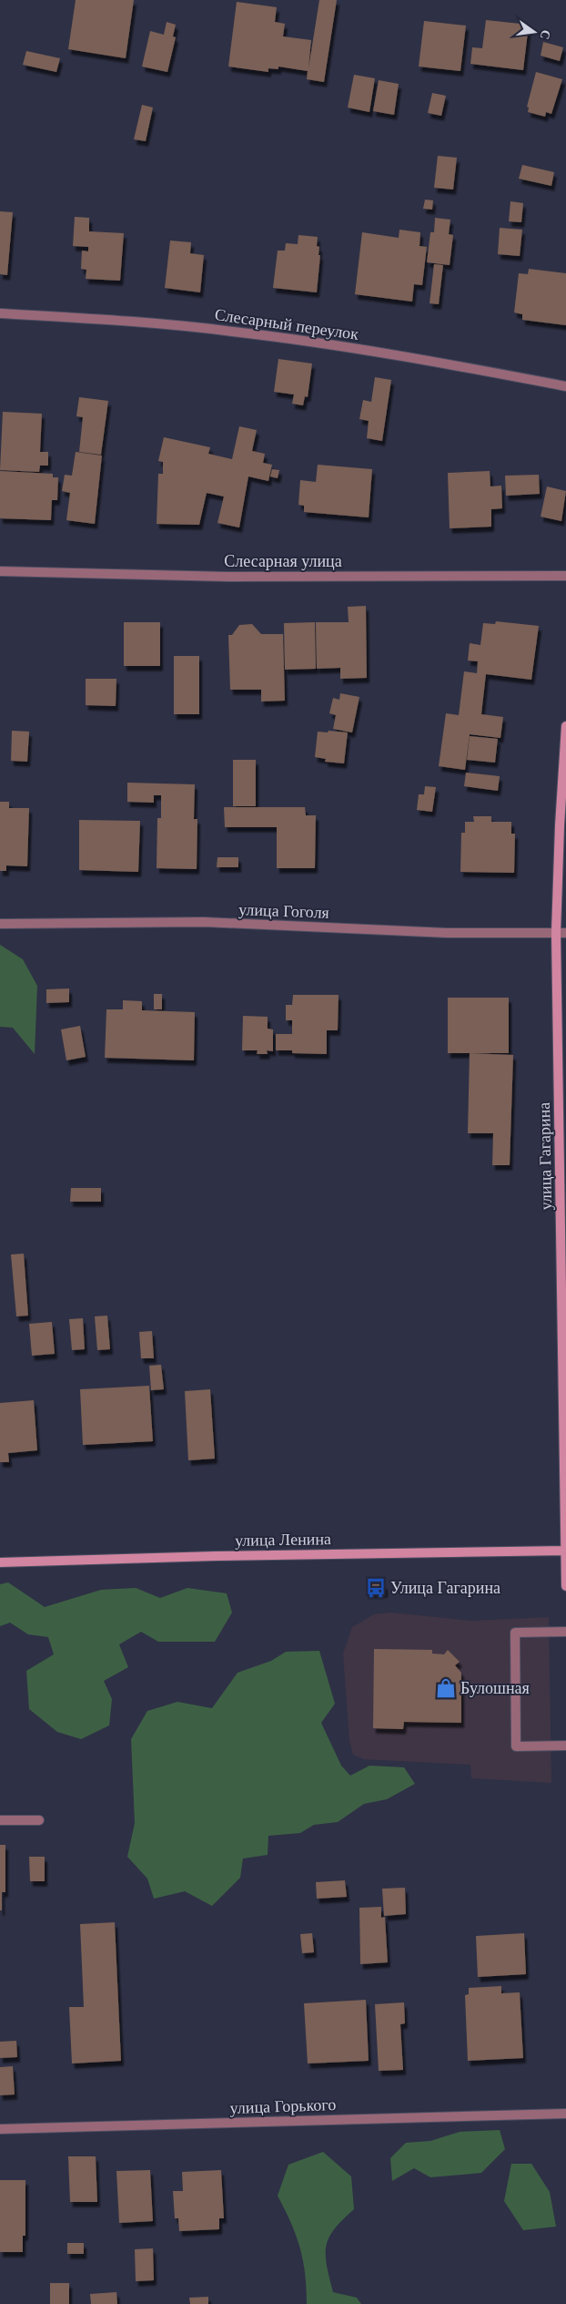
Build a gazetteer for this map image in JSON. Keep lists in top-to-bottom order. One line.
{"streets":{"main road":["улица Гагарина","улица Ленина"],"street":["Слесарный переулок","Слесарная улица","улица Гоголя","улица Горького"]},"crossings":[["улица Гоголя","улица Гагарина"],["улица Гагарина","улица Ленина"]],"places":{"bus stop":["Улица Гагарина"],"shop":["Булошная"]},"north":"right"}
